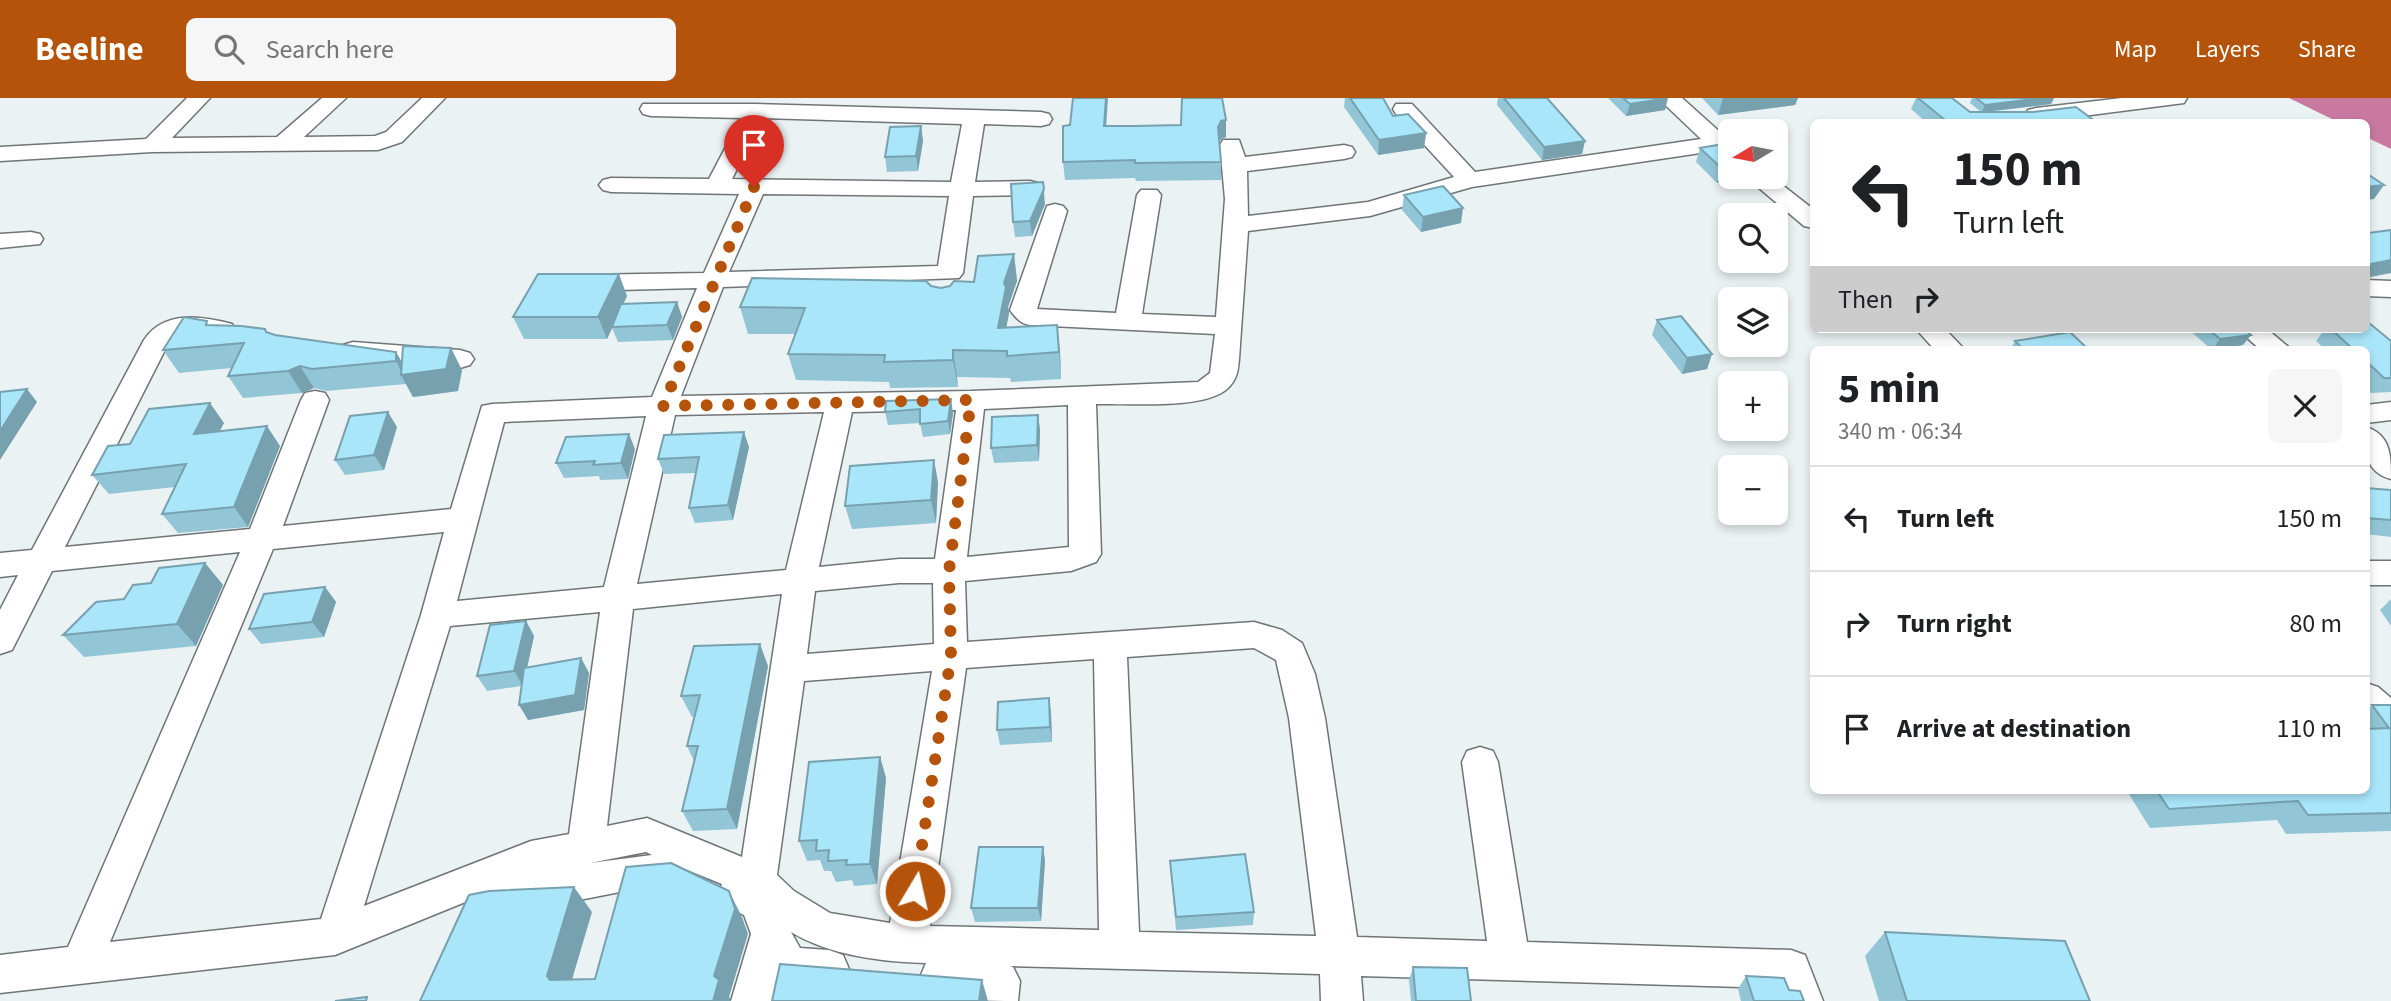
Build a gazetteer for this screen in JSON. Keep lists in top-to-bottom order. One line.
{"north":"left","page":{"header":"Beeline","search":"Search here","nav":["Map","Layers","Share"],"map_buttons":["+","−"],"turn":["150 m","Turn left"],"then":"Then","heading":["5 min","340 m · 06:34"],"list":[{"name":"Turn left","value":"150 m"},{"name":"Turn right","value":"80 m"},{"name":"Arrive at destination","value":"110 m"}]}}
